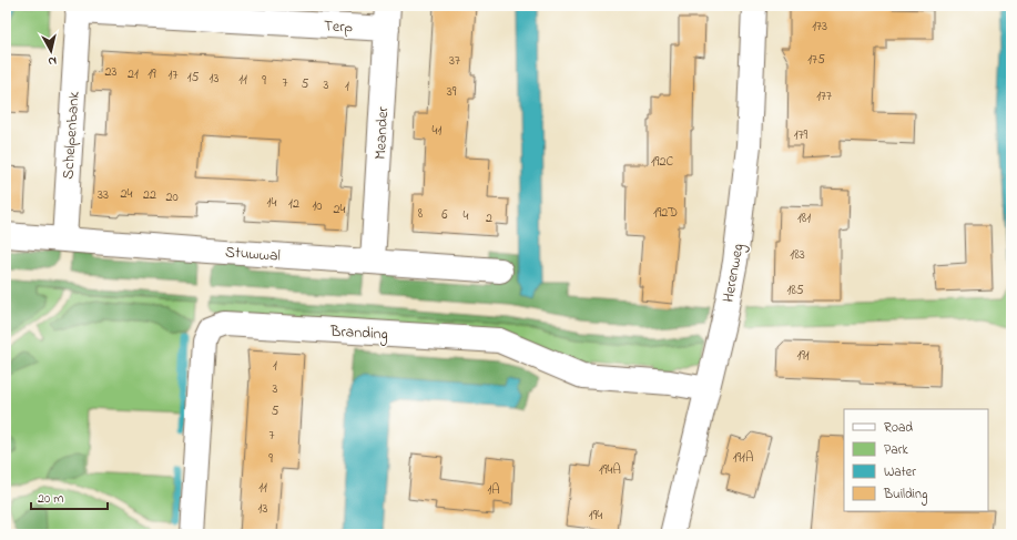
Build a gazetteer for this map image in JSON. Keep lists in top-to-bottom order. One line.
{"streets":{"street":["Terp","Meander","Schelpenbank","Stuwwal","Herenweg","Branding"]},"crossings":[["Terp","Meander"],["Terp","Schelpenbank"],["Meander","Stuwwal"],["Schelpenbank","Stuwwal"],["Herenweg","Branding"]],"house_numbers":["173","175","37","23","21","19","17","15","13","11","9","7","5","3","1","39","177","41","179","192C","24","33","22","20","14","12","10","24","192D","8","6","4","2","181","183","185","191","1","3","5","7","191A","9","194A","11","1A","13","194"],"legend":["Road","Park","Water","Building"],"scale_bar":"20 m","north":"bottom"}
